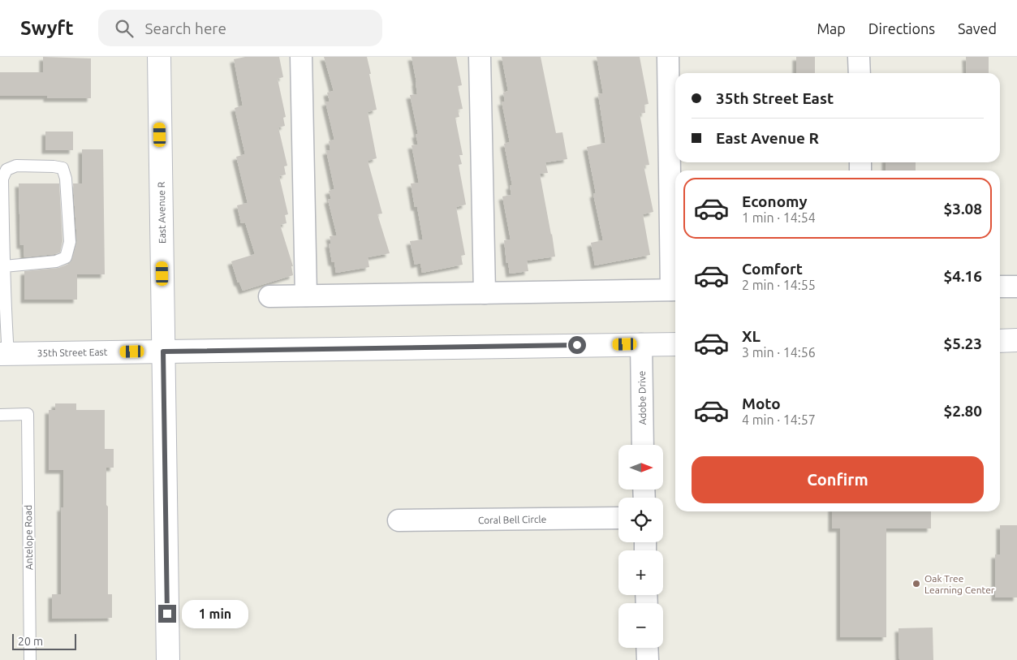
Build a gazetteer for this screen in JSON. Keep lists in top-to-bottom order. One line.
{"streets":{"street":["East Avenue R","35th Street East","Adobe Drive","Coral Bell Circle"],"lane":["Antelope Road"]},"crossings":[["East Avenue R","35th Street East"],["35th Street East","Adobe Drive"]],"places":["Oak Tree Learning Center"],"scale_bar":"20 m","north":"right","page":{"header":"Swyft","search":"Search here","nav":["Map","Directions","Saved"],"banner":["35th Street East","East Avenue R"],"list":[{"name":"Economy","note":"1 min · 14:54","value":"$3.08"},{"name":"Comfort","note":"2 min · 14:55","value":"$4.16"},{"name":"XL","note":"3 min · 14:56","value":"$5.23"},{"name":"Moto","note":"4 min · 14:57","value":"$2.80"}],"map_buttons":["+","−"],"buttons":"Confirm","bubble":"1 min","scale":"20 m"}}
